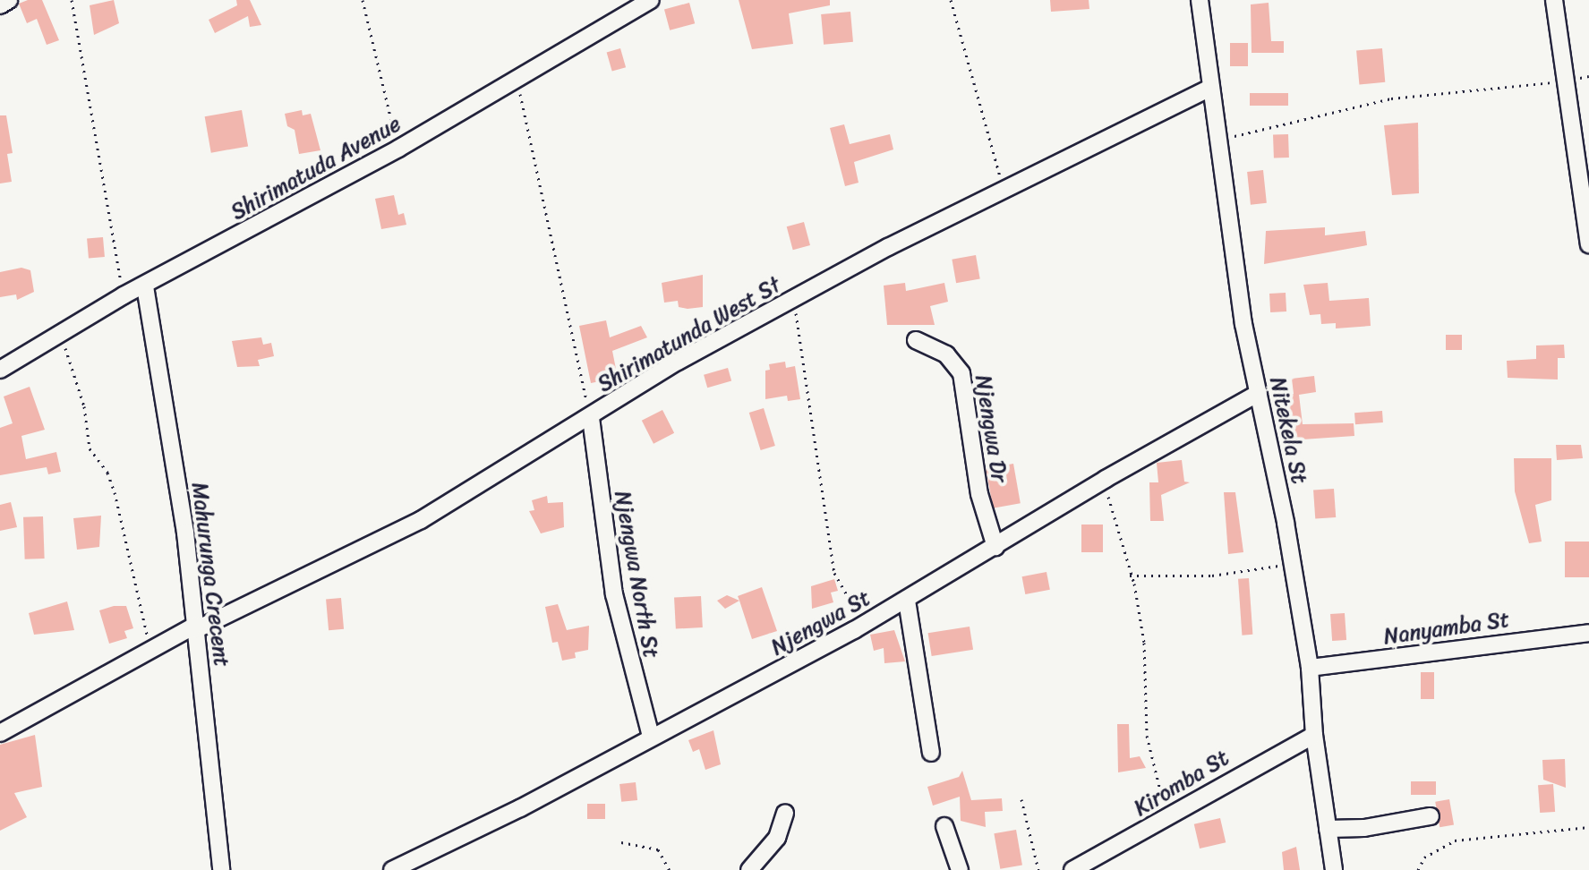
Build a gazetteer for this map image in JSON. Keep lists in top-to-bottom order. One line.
{"streets":{"street":["Shirimatuda Avenue","Shirimatunda West St","Njengwa Dr","Nitekela St","Mahurunga Crecent","Njengwa North St","Njengwa St","Nanyamba St","Kiromba St"]},"crossings":[["Shirimatuda Avenue","Mahurunga Crecent"],["Shirimatunda West St","Nitekela St"],["Shirimatunda West St","Mahurunga Crecent"],["Shirimatunda West St","Njengwa North St"],["Njengwa Dr","Njengwa St"],["Nitekela St","Njengwa St"],["Nitekela St","Nanyamba St"],["Nitekela St","Kiromba St"],["Njengwa North St","Njengwa St"]]}
